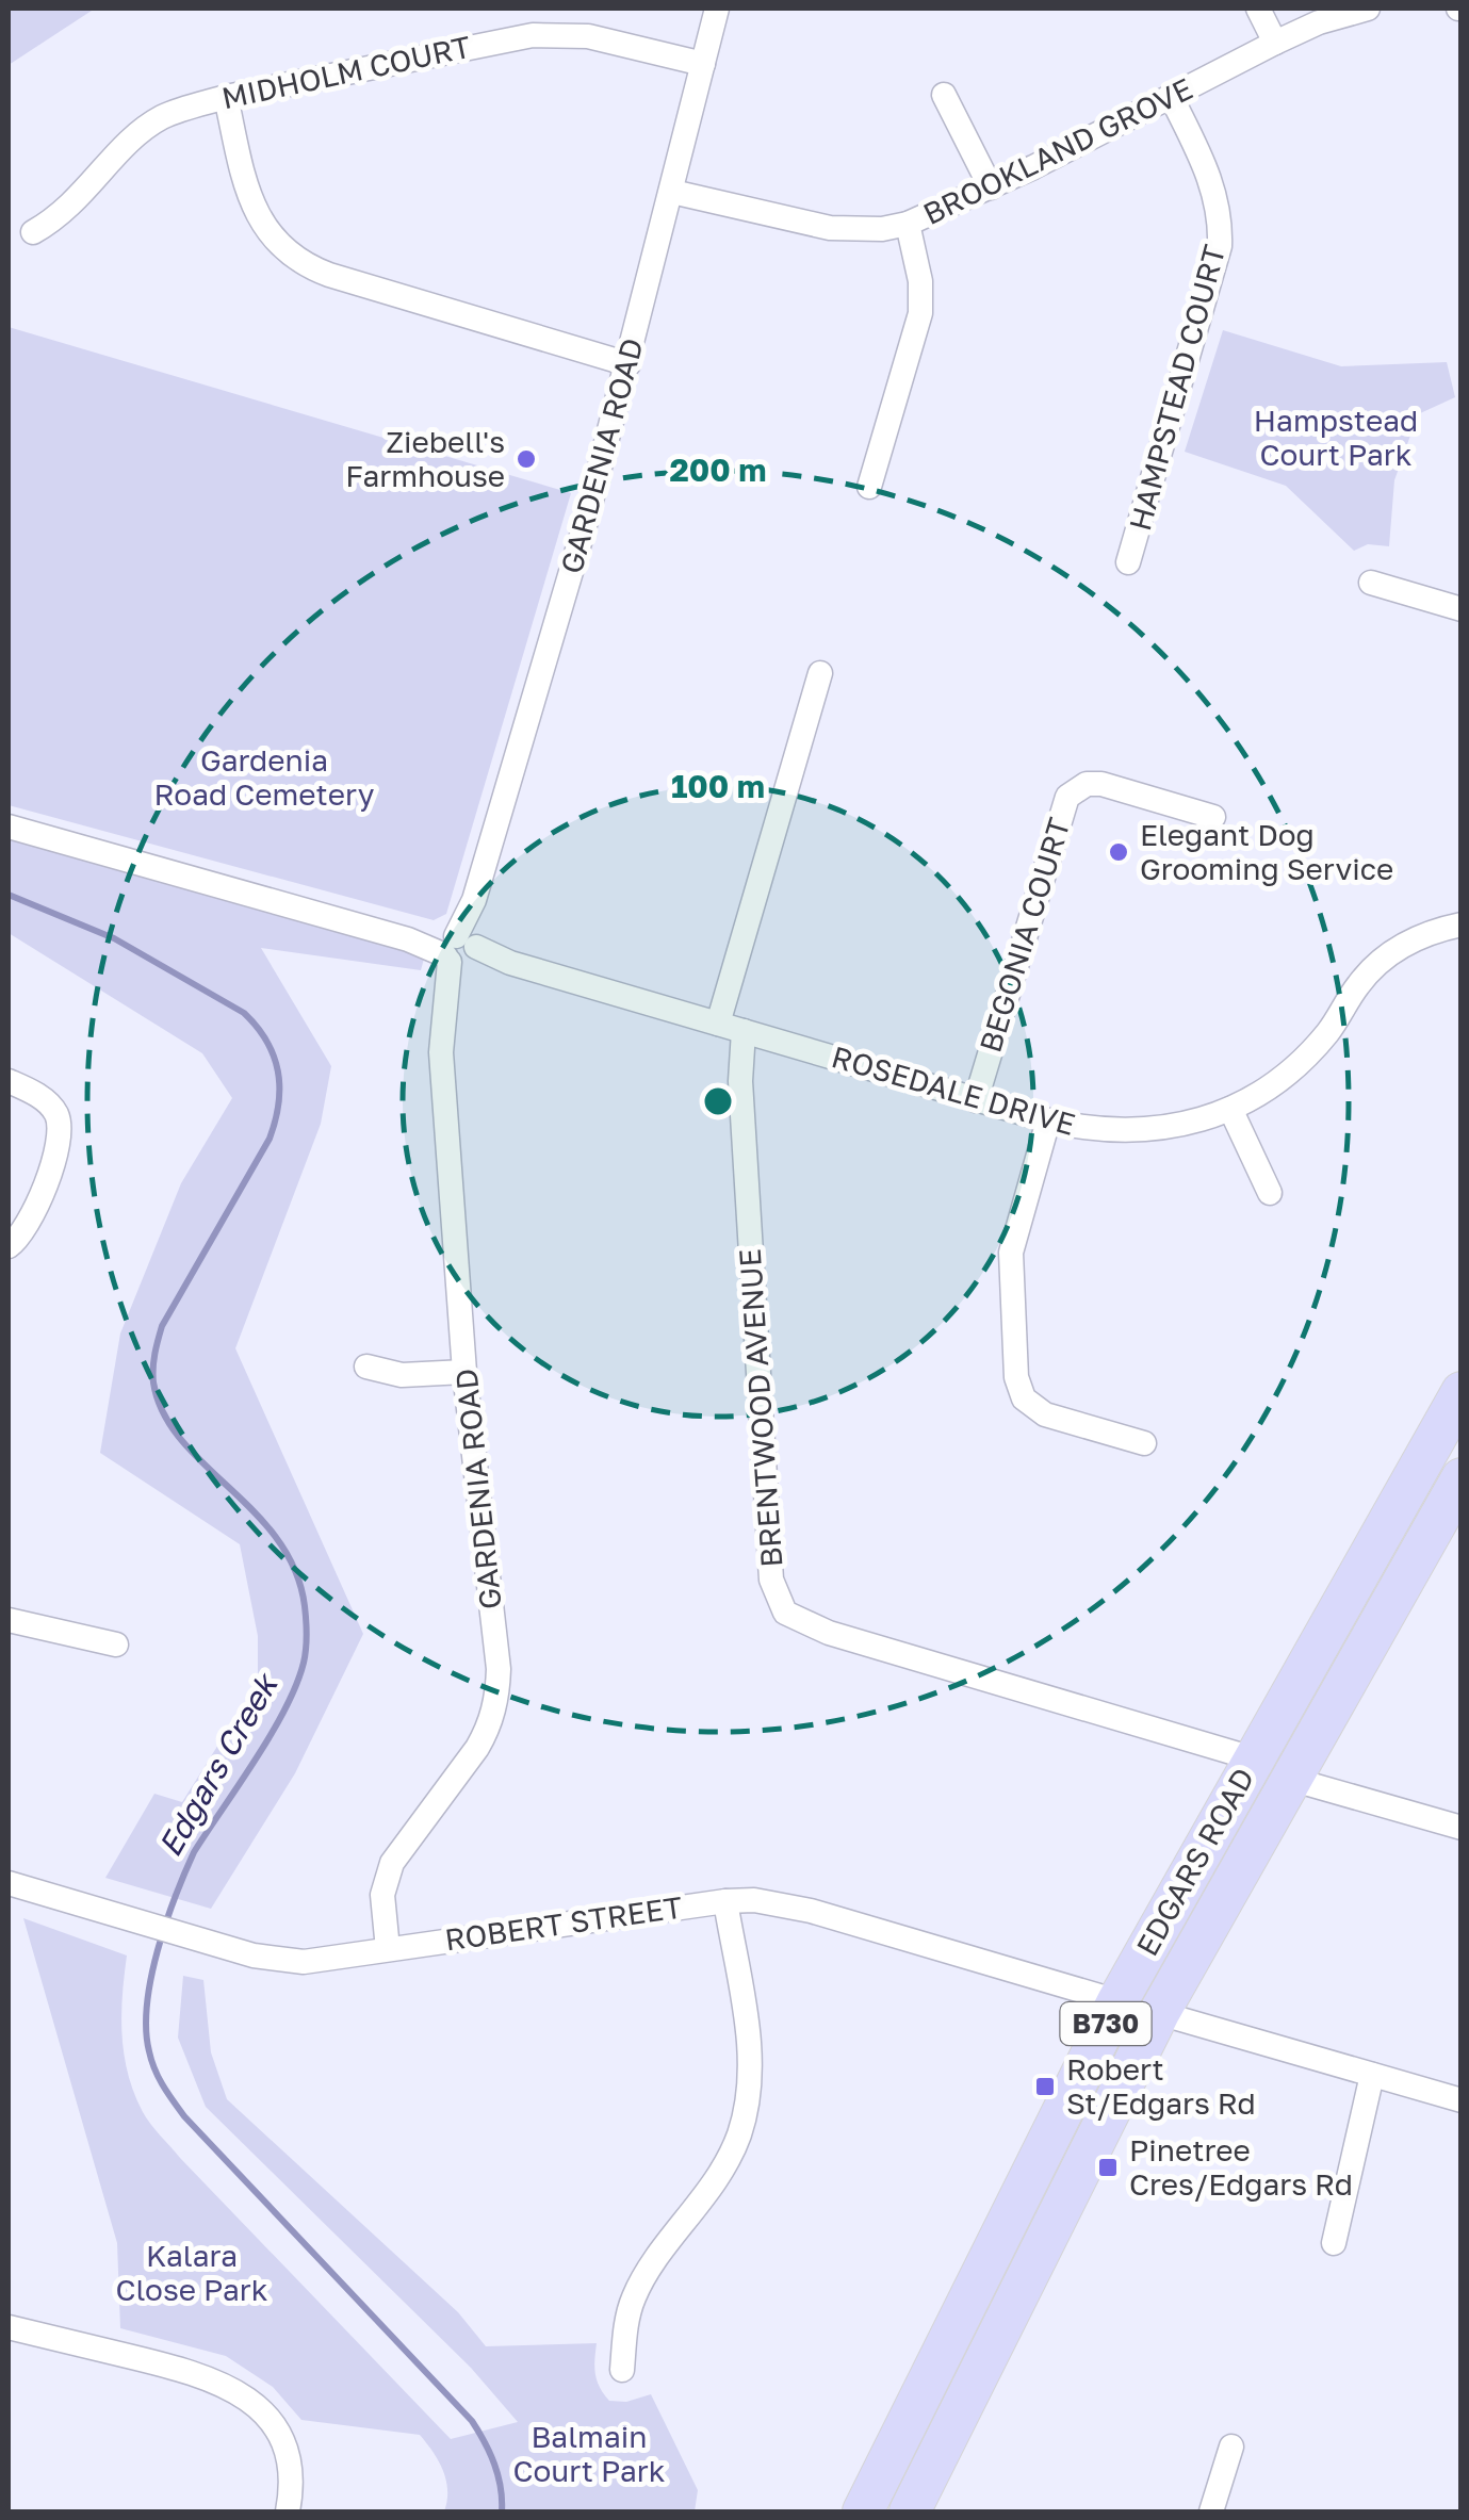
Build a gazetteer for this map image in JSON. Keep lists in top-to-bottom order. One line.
{"streets":{"main road":["EDGARS ROAD","B730"],"street":["MIDHOLM COURT","BROOKLAND GROVE","HAMPSTEAD COURT","GARDENIA ROAD","BEGONIA COURT","ROSEDALE DRIVE","BRENTWOOD AVENUE","ROBERT STREET"]},"crossings":[["MIDHOLM COURT","GARDENIA ROAD"],["BROOKLAND GROVE","HAMPSTEAD COURT"],["BROOKLAND GROVE","GARDENIA ROAD"],["GARDENIA ROAD","ROSEDALE DRIVE"],["GARDENIA ROAD","ROBERT STREET"],["BEGONIA COURT","ROSEDALE DRIVE"],["ROSEDALE DRIVE","BRENTWOOD AVENUE"],["BRENTWOOD AVENUE","EDGARS ROAD"],["EDGARS ROAD","ROBERT STREET"]],"water":["Edgars Creek"],"parks":["Hampstead Court Park","Gardenia Road Cemetery","Kalara Close Park","Balmain Court Park"],"places":{"other":["Ziebell's Farmhouse","Elegant Dog Grooming Service"],"transit":["Robert St/Edgars Rd","Pinetree Cres/Edgars Rd"]},"rings":["200 m","100 m"]}
